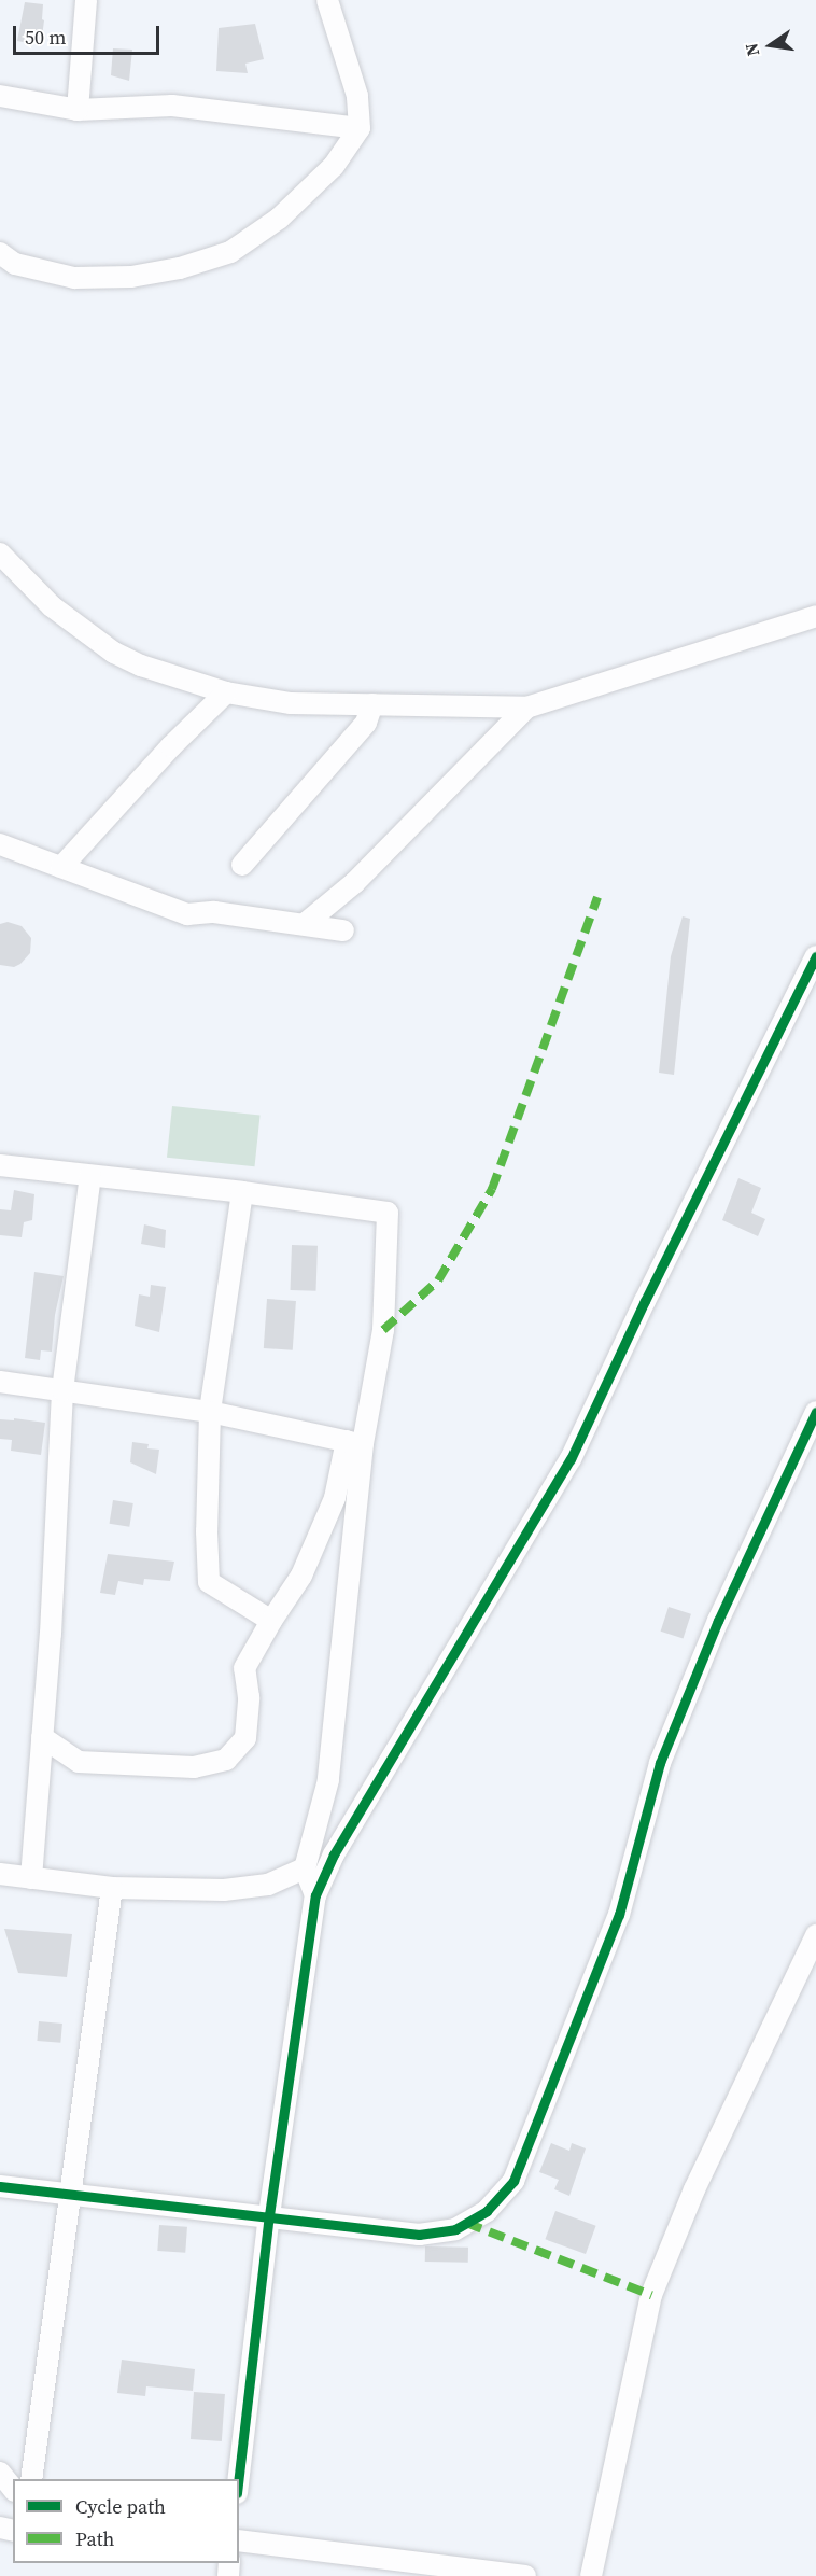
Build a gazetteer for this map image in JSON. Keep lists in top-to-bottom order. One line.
{"legend":["Cycle path","Path"],"scale_bar":"50 m","north":"left"}
